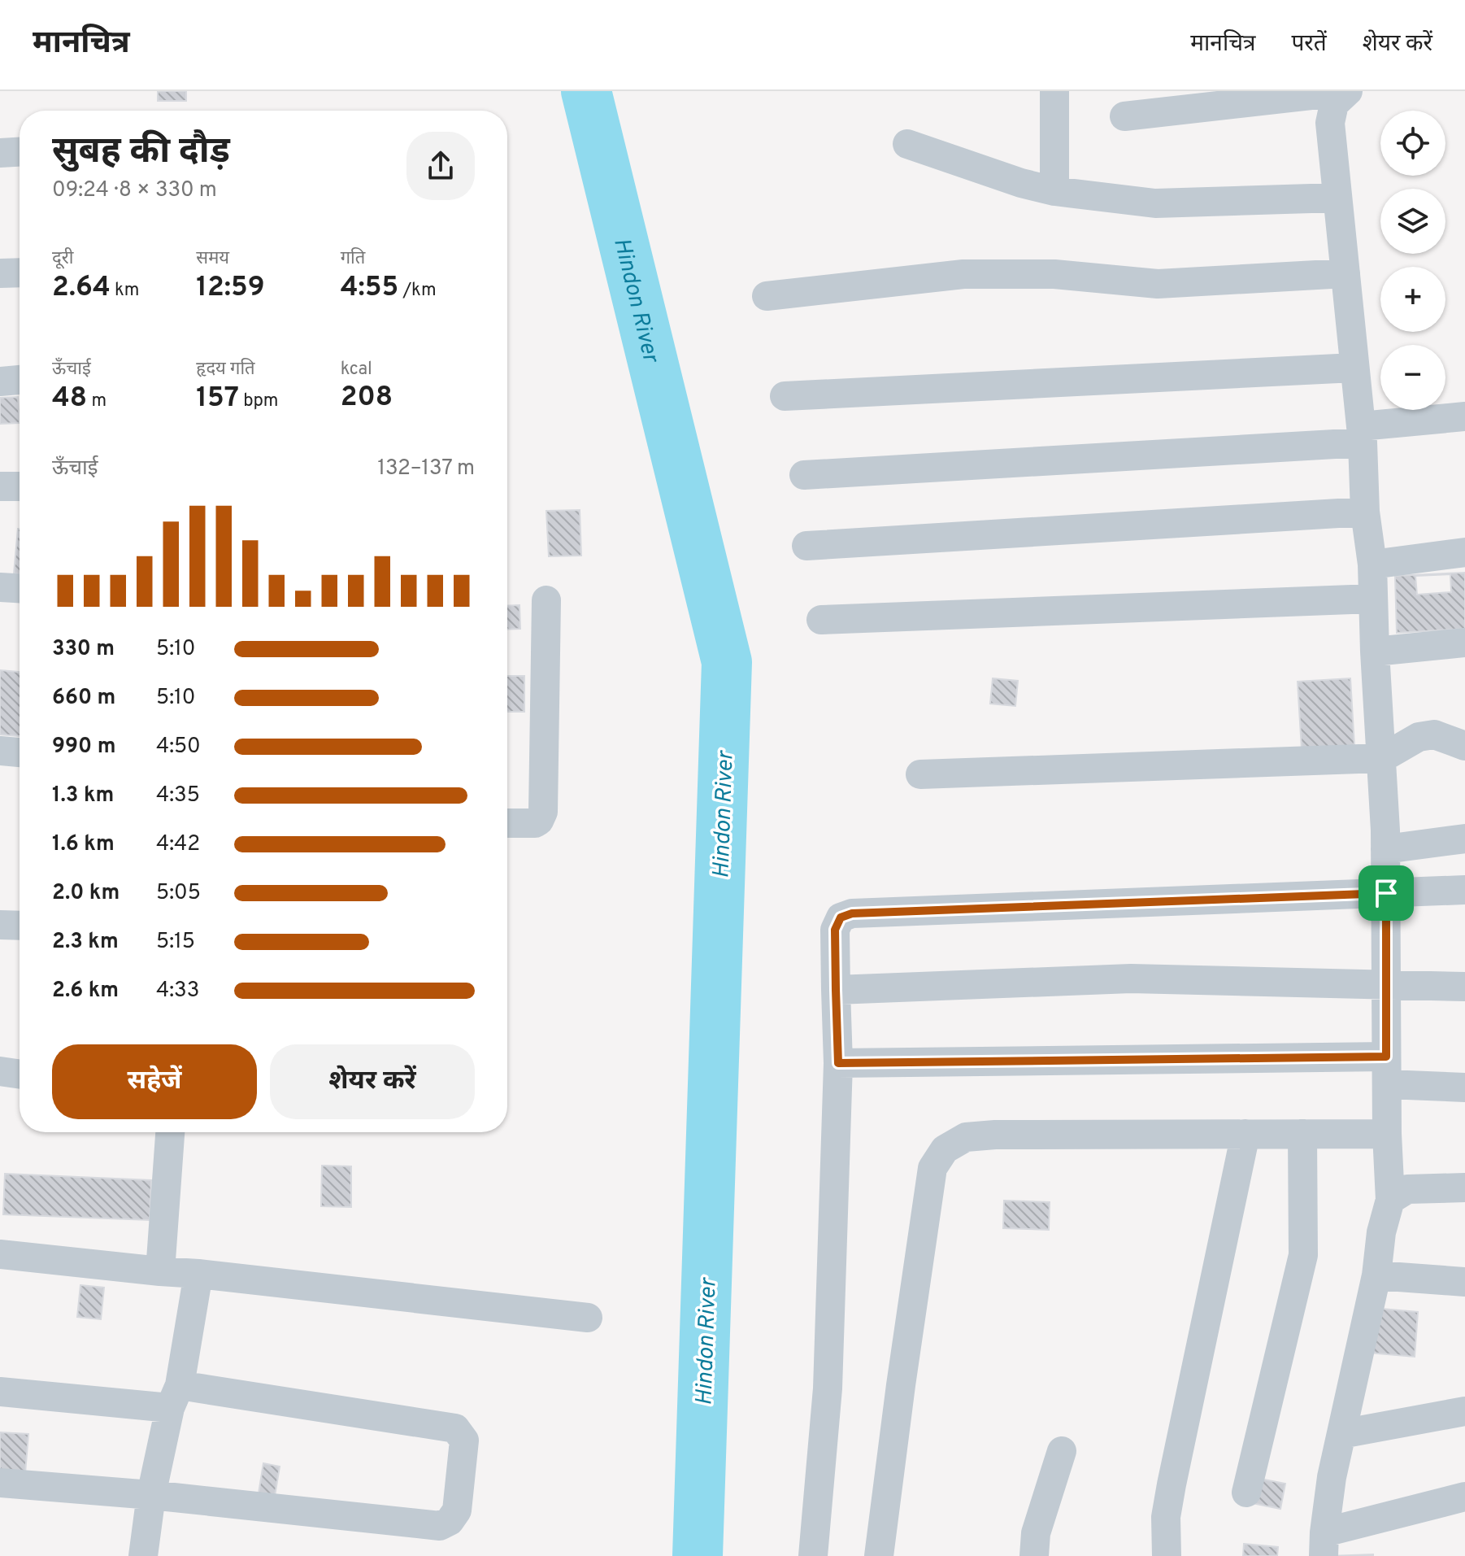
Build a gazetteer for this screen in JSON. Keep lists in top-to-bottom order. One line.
{"water":["Hindon River"],"page":{"header":"मानचित्र","nav":["मानचित्र","परतें","शेयर करें"],"map_buttons":["+","−"],"heading":["सुबह की दौड़","09:24 · 8 × 330 m"],"stats":[["दूरी","2.64 km"],["समय","12:59"],["गति","4:55 /km"],["ऊँचाई","48 m"],["हृदय गति","157 bpm"],["kcal","208"]],"chart":["ऊँचाई","132–137 m"],"list":[{"name":"330 m","note":"5:10"},{"name":"660 m","note":"5:10"},{"name":"990 m","note":"4:50"},{"name":"1.3 km","note":"4:35"},{"name":"1.6 km","note":"4:42"},{"name":"2.0 km","note":"5:05"},{"name":"2.3 km","note":"5:15"},{"name":"2.6 km","note":"4:33"}],"buttons":["सहेजें","शेयर करें"]}}
